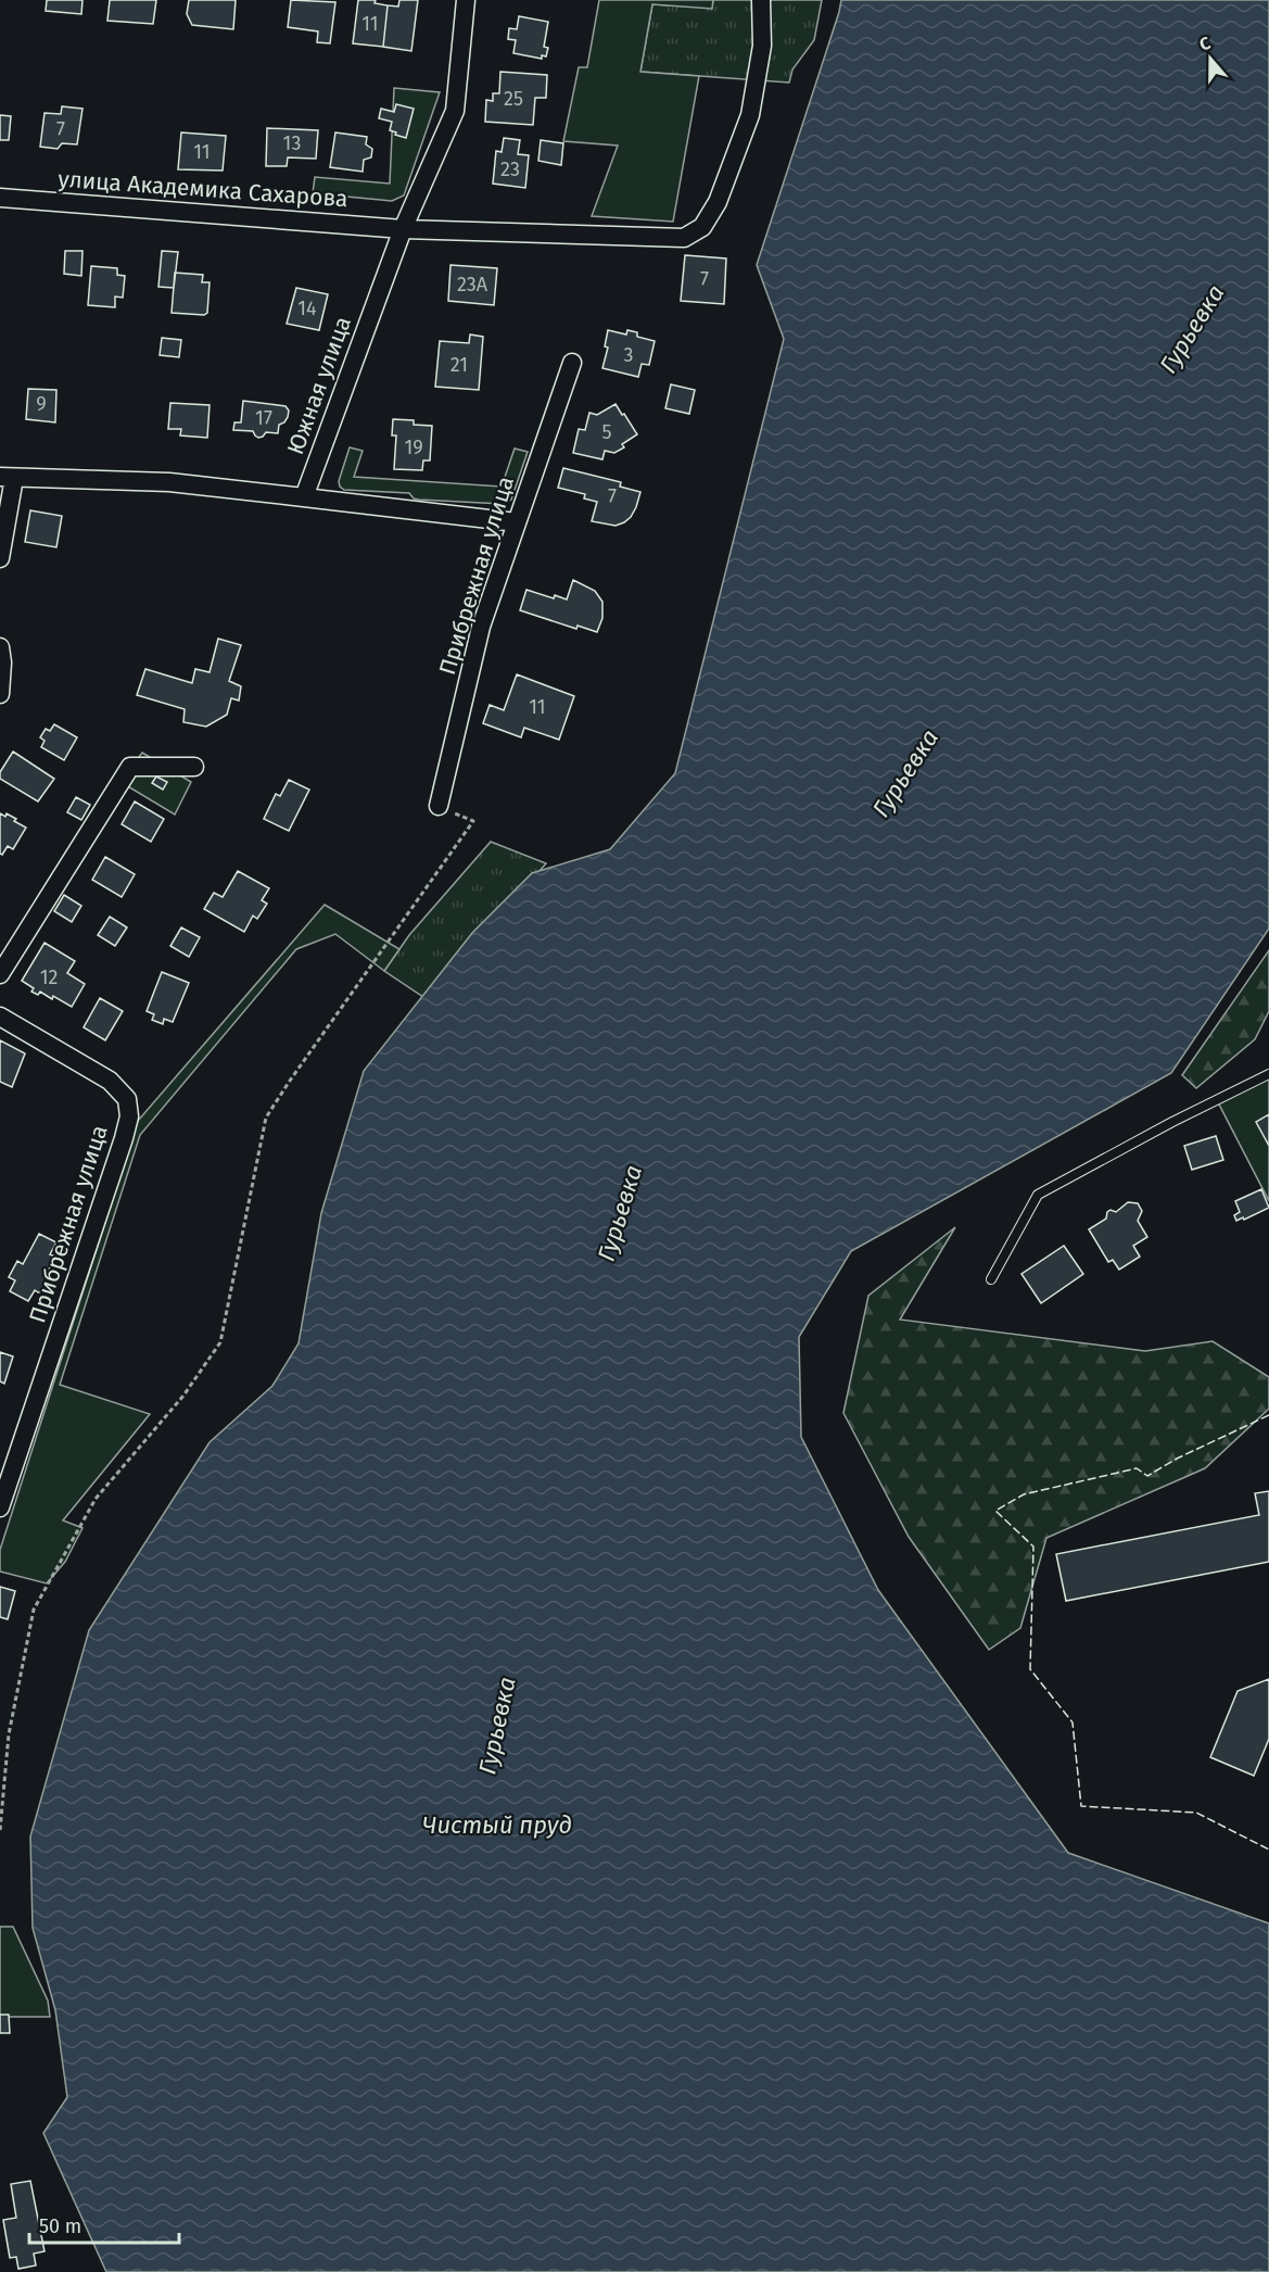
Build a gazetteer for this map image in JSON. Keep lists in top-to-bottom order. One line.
{"streets":{"street":["улица Академика Сахарова","Южная улица","Прибрежная улица"]},"crossings":[["улица Академика Сахарова","Южная улица"]],"water":["Гурьевка","Чистый пруд"],"house_numbers":["11","25","7","13","11","23","7","23А","14","3","21","9","17","5","19","7","11","12"],"scale_bar":"50 m","north":"top"}
